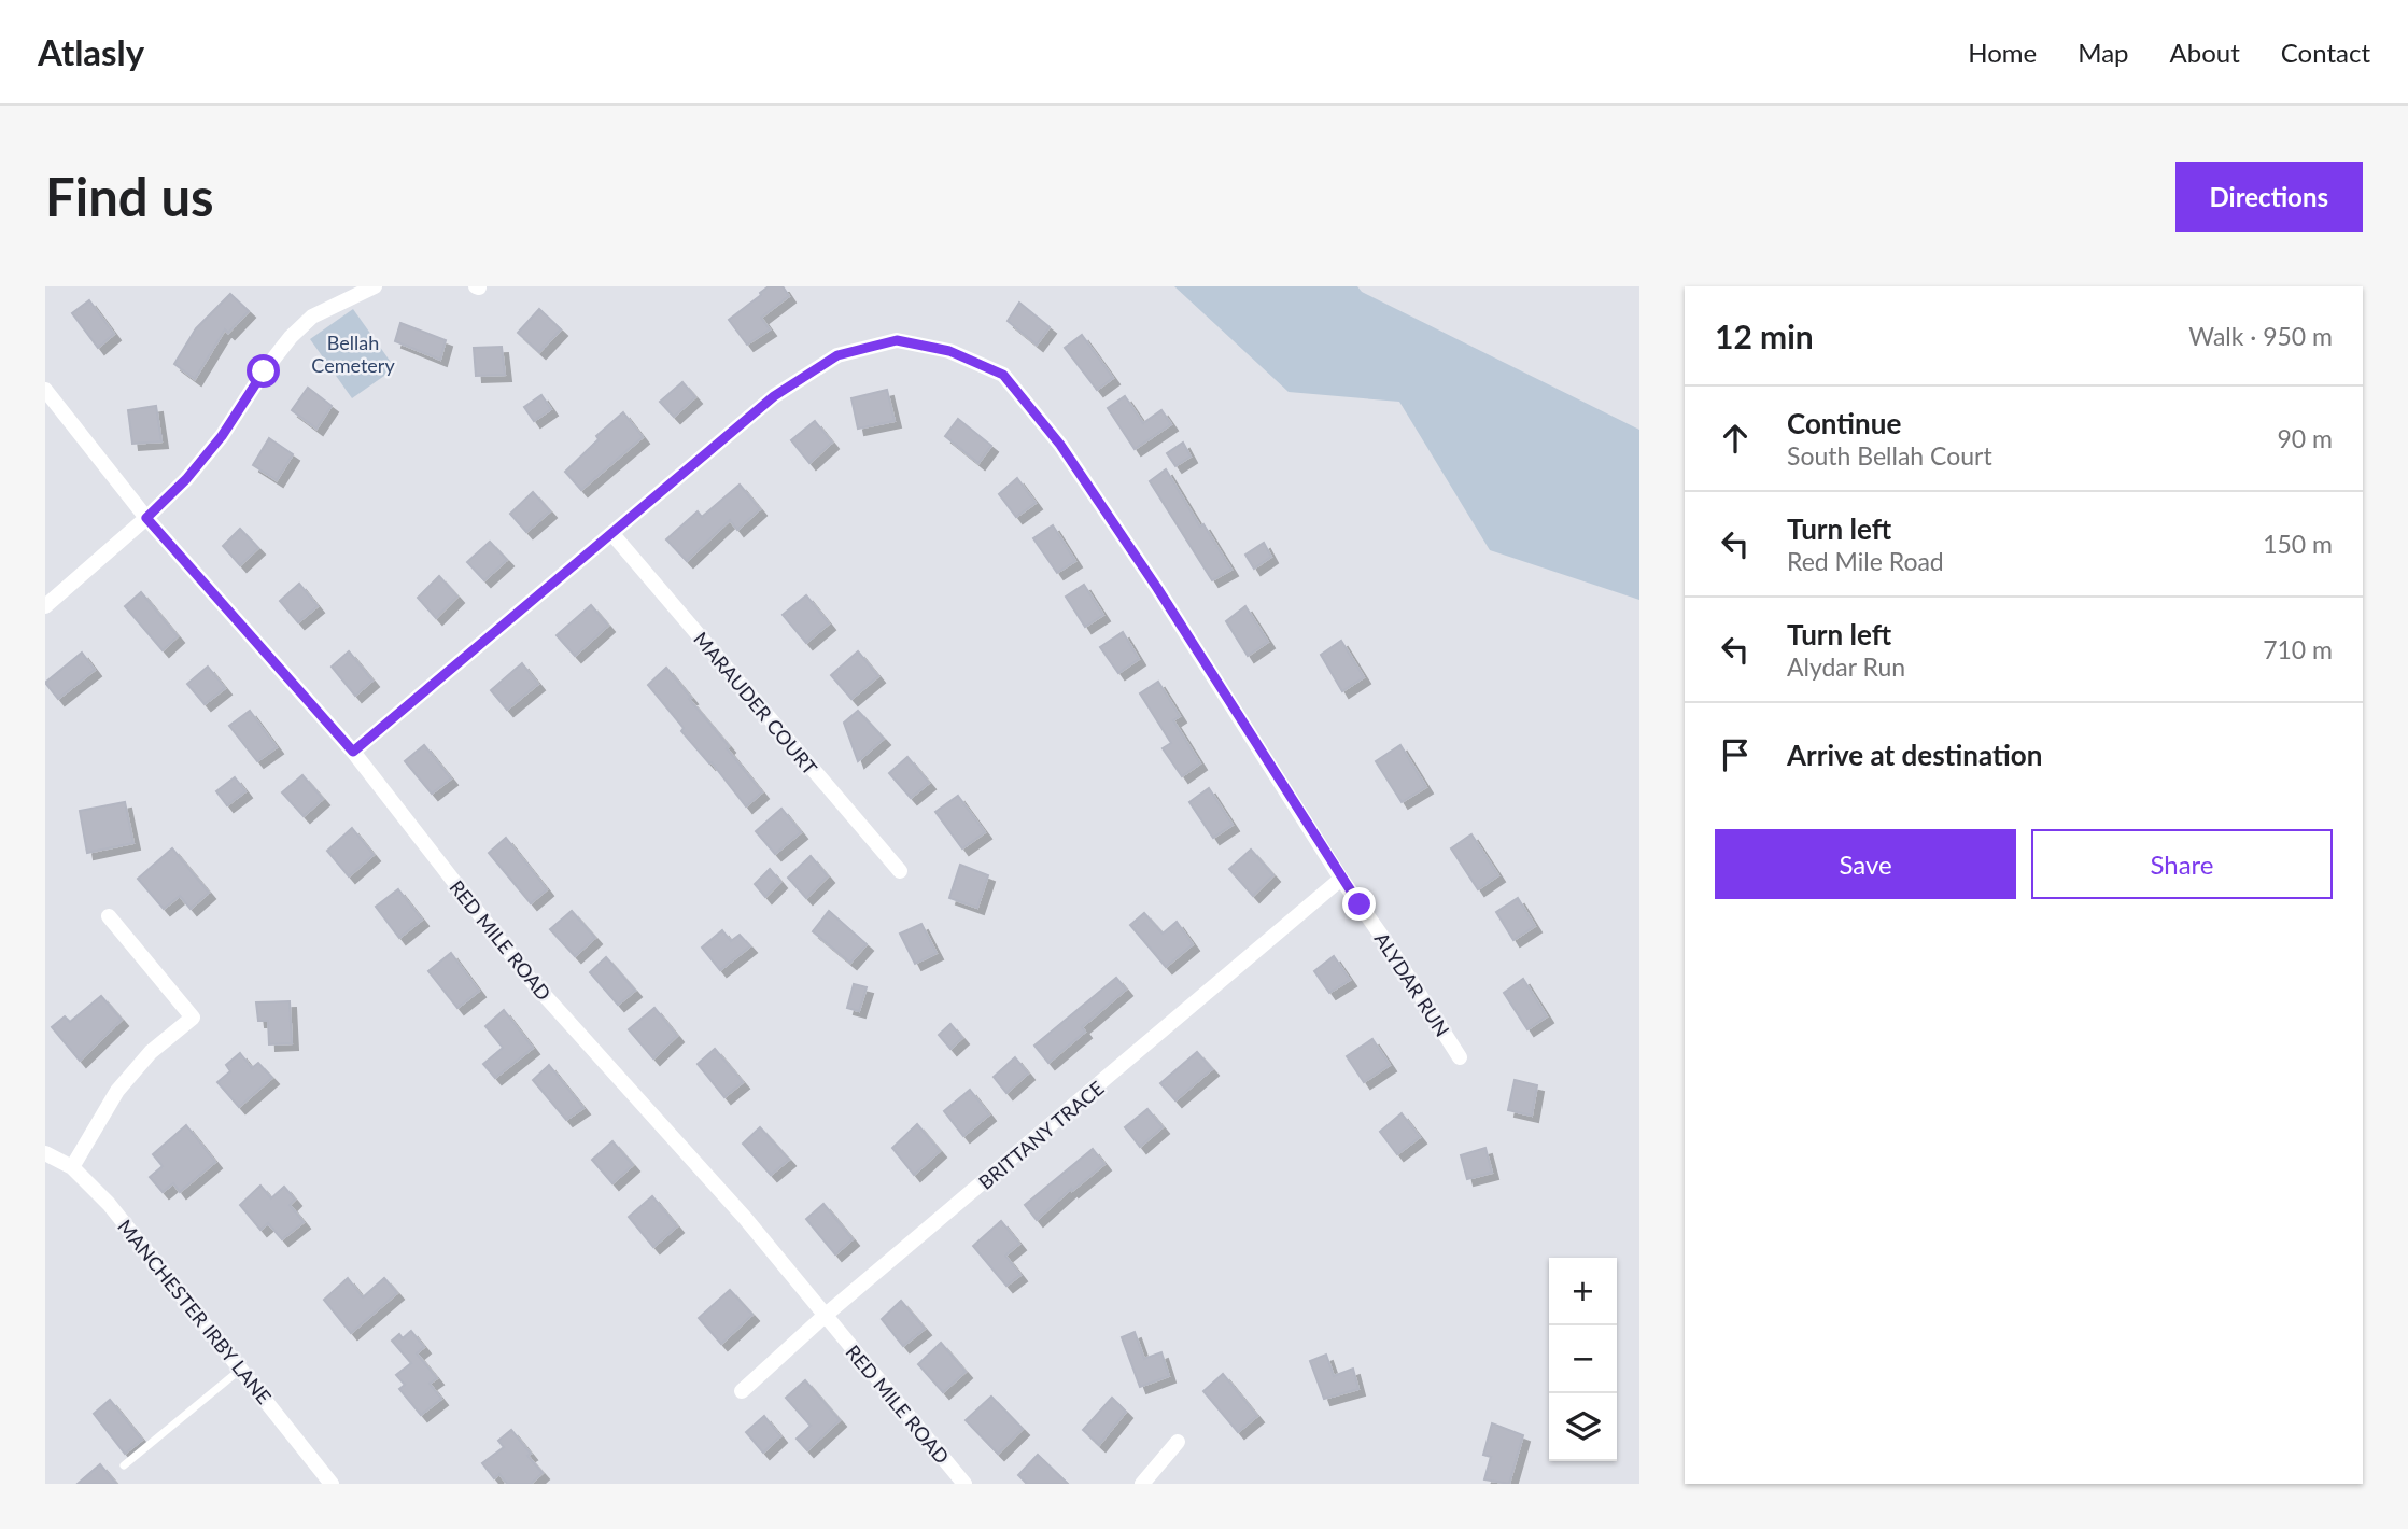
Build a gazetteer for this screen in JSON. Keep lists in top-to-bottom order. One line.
{"streets":{"street":["MARAUDER COURT","RED MILE ROAD","ALYDAR RUN","BRITTANY TRACE","MANCHESTER IRBY LANE"]},"crossings":[["MARAUDER COURT","ALYDAR RUN"],["RED MILE ROAD","ALYDAR RUN"],["RED MILE ROAD","BRITTANY TRACE"],["ALYDAR RUN","BRITTANY TRACE"]],"parks":["Bellah Cemetery"],"page":{"header":"Atlasly","nav":["Home","Map","About","Contact"],"buttons":["Directions",["Save","Share"]],"title":"Find us","heading":["12 min","Walk · 950 m"],"list":[["Continue","South Bellah Court","90 m"],["Turn left","Red Mile Road","150 m"],["Turn left","Alydar Run","710 m"],"Arrive at destination"],"map_buttons":["+","−"]}}
